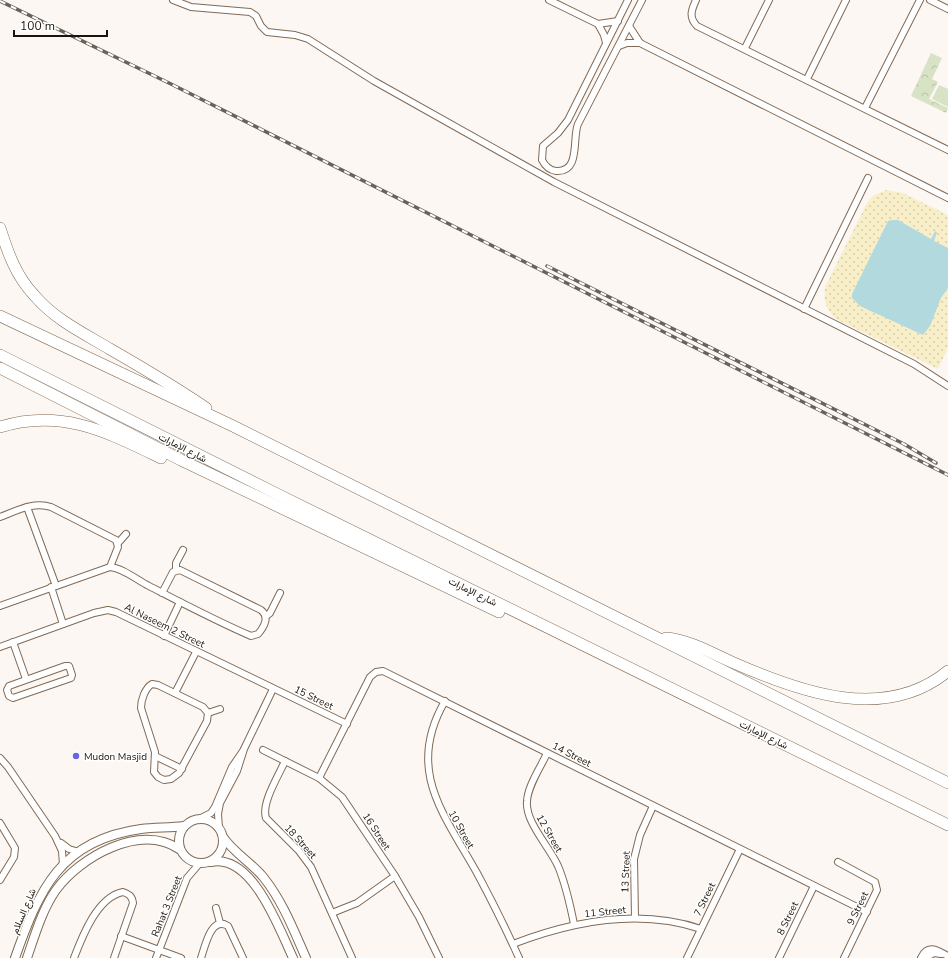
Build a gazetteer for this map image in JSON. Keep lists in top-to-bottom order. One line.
{"streets":{"highway":["شارع الإمارات"],"street":["Al Naseem 2 Street","15 Street","14 Street","10 Street","16 Street","12 Street","18 Street","13 Street","7 Street","Rahat 3 Street","9 Street","شارع السلام","11 Street","8 Street"]},"crossings":[["Al Naseem 2 Street","15 Street"],["15 Street","14 Street"],["14 Street","10 Street"],["14 Street","16 Street"],["14 Street","12 Street"],["14 Street","13 Street"],["14 Street","7 Street"],["14 Street","9 Street"],["14 Street","8 Street"],["10 Street","11 Street"],["16 Street","18 Street"],["12 Street","11 Street"],["13 Street","11 Street"],["7 Street","11 Street"],["Rahat 3 Street","شارع السلام"]],"places":["Mudon Masjid"],"scale_bar":"100 m"}
